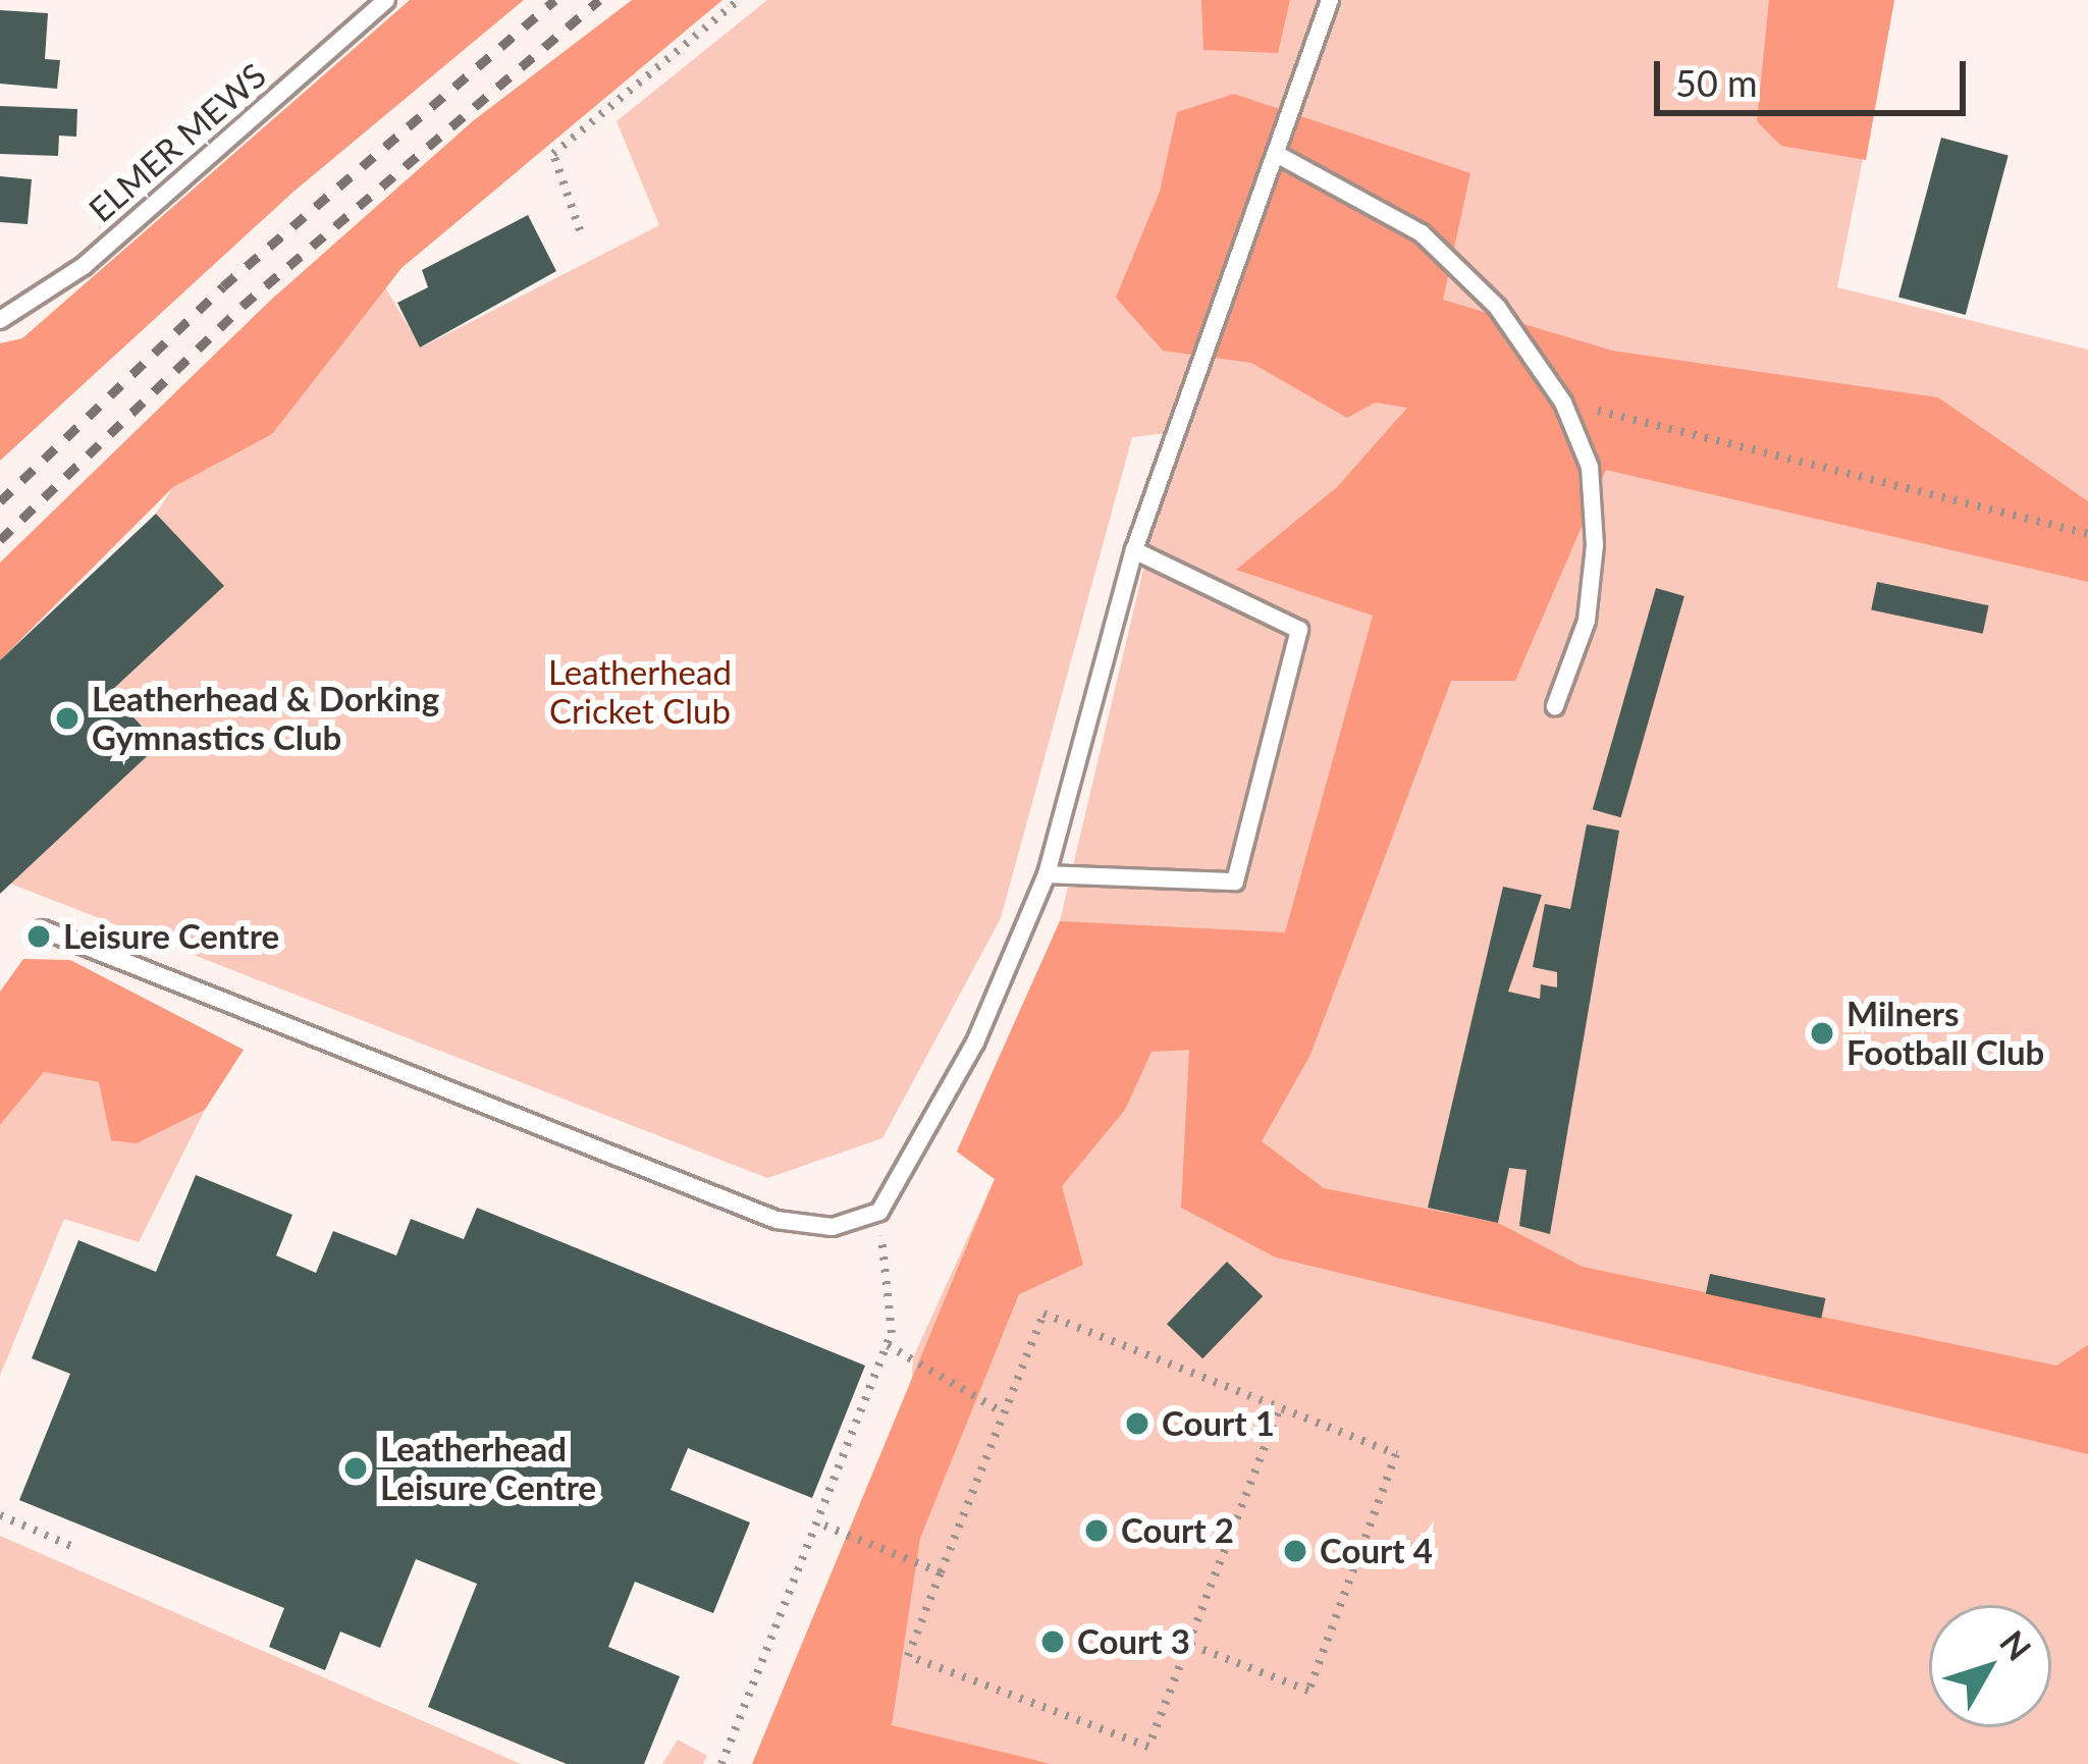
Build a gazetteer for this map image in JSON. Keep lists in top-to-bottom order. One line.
{"streets":{"lane":["ELMER MEWS"]},"parks":["Leatherhead Cricket Club"],"places":["Leatherhead & Dorking Gymnastics Club","Leisure Centre","Milners Football Club","Court 1","Leatherhead Leisure Centre","Court 2","Court 4","Court 3"],"scale_bar":"50 m","north":"top right"}
